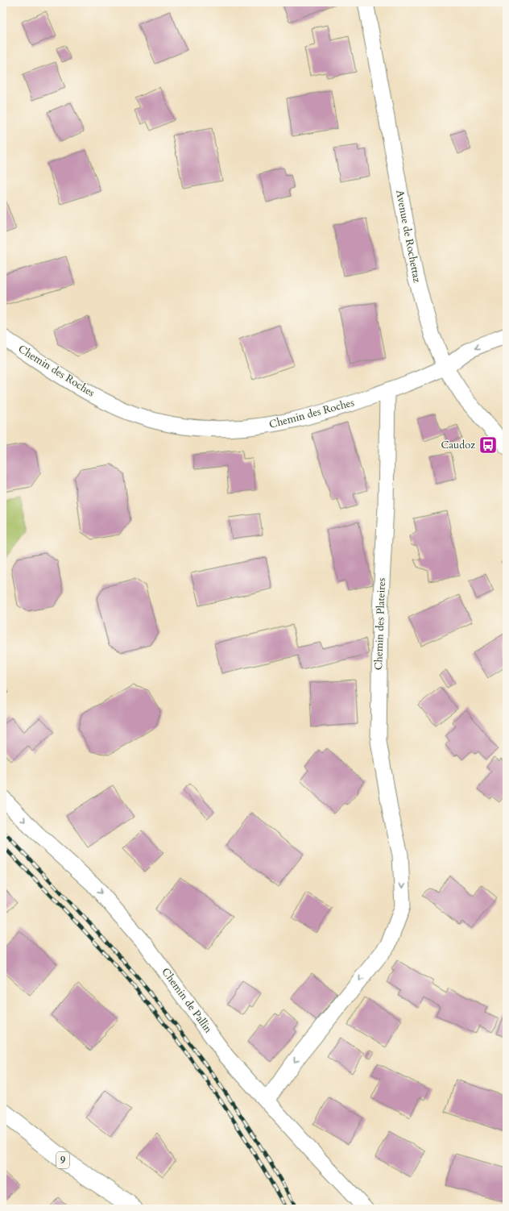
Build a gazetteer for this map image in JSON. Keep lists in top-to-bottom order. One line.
{"streets":{"main road":["9"],"street":["Avenue de Rochettaz","Chemin des Roches","Chemin des Plateires","Chemin de Pallin"]},"crossings":[["Avenue de Rochettaz","Chemin des Roches"],["Chemin des Roches","Chemin des Plateires"],["Chemin des Plateires","Chemin de Pallin"]],"one_way":["Chemin des Plateires","Chemin de Pallin"],"places":{"bus stop":["Caudoz"]}}
